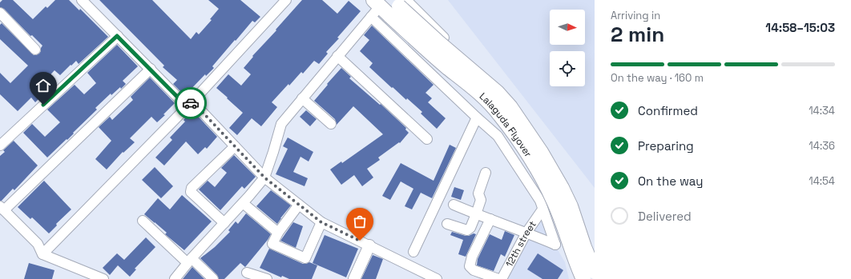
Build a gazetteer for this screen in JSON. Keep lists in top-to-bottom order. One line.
{"streets":{"main road":["Lalaguda Flyover"],"street":["12th street"]},"north":"right","page":{"heading":["2 min","Arriving in","14:58–15:03"],"bar":"On the way · 160 m","list":[["Confirmed","14:34"],["Preparing","14:36"],["On the way","14:54"],"Delivered"]}}
